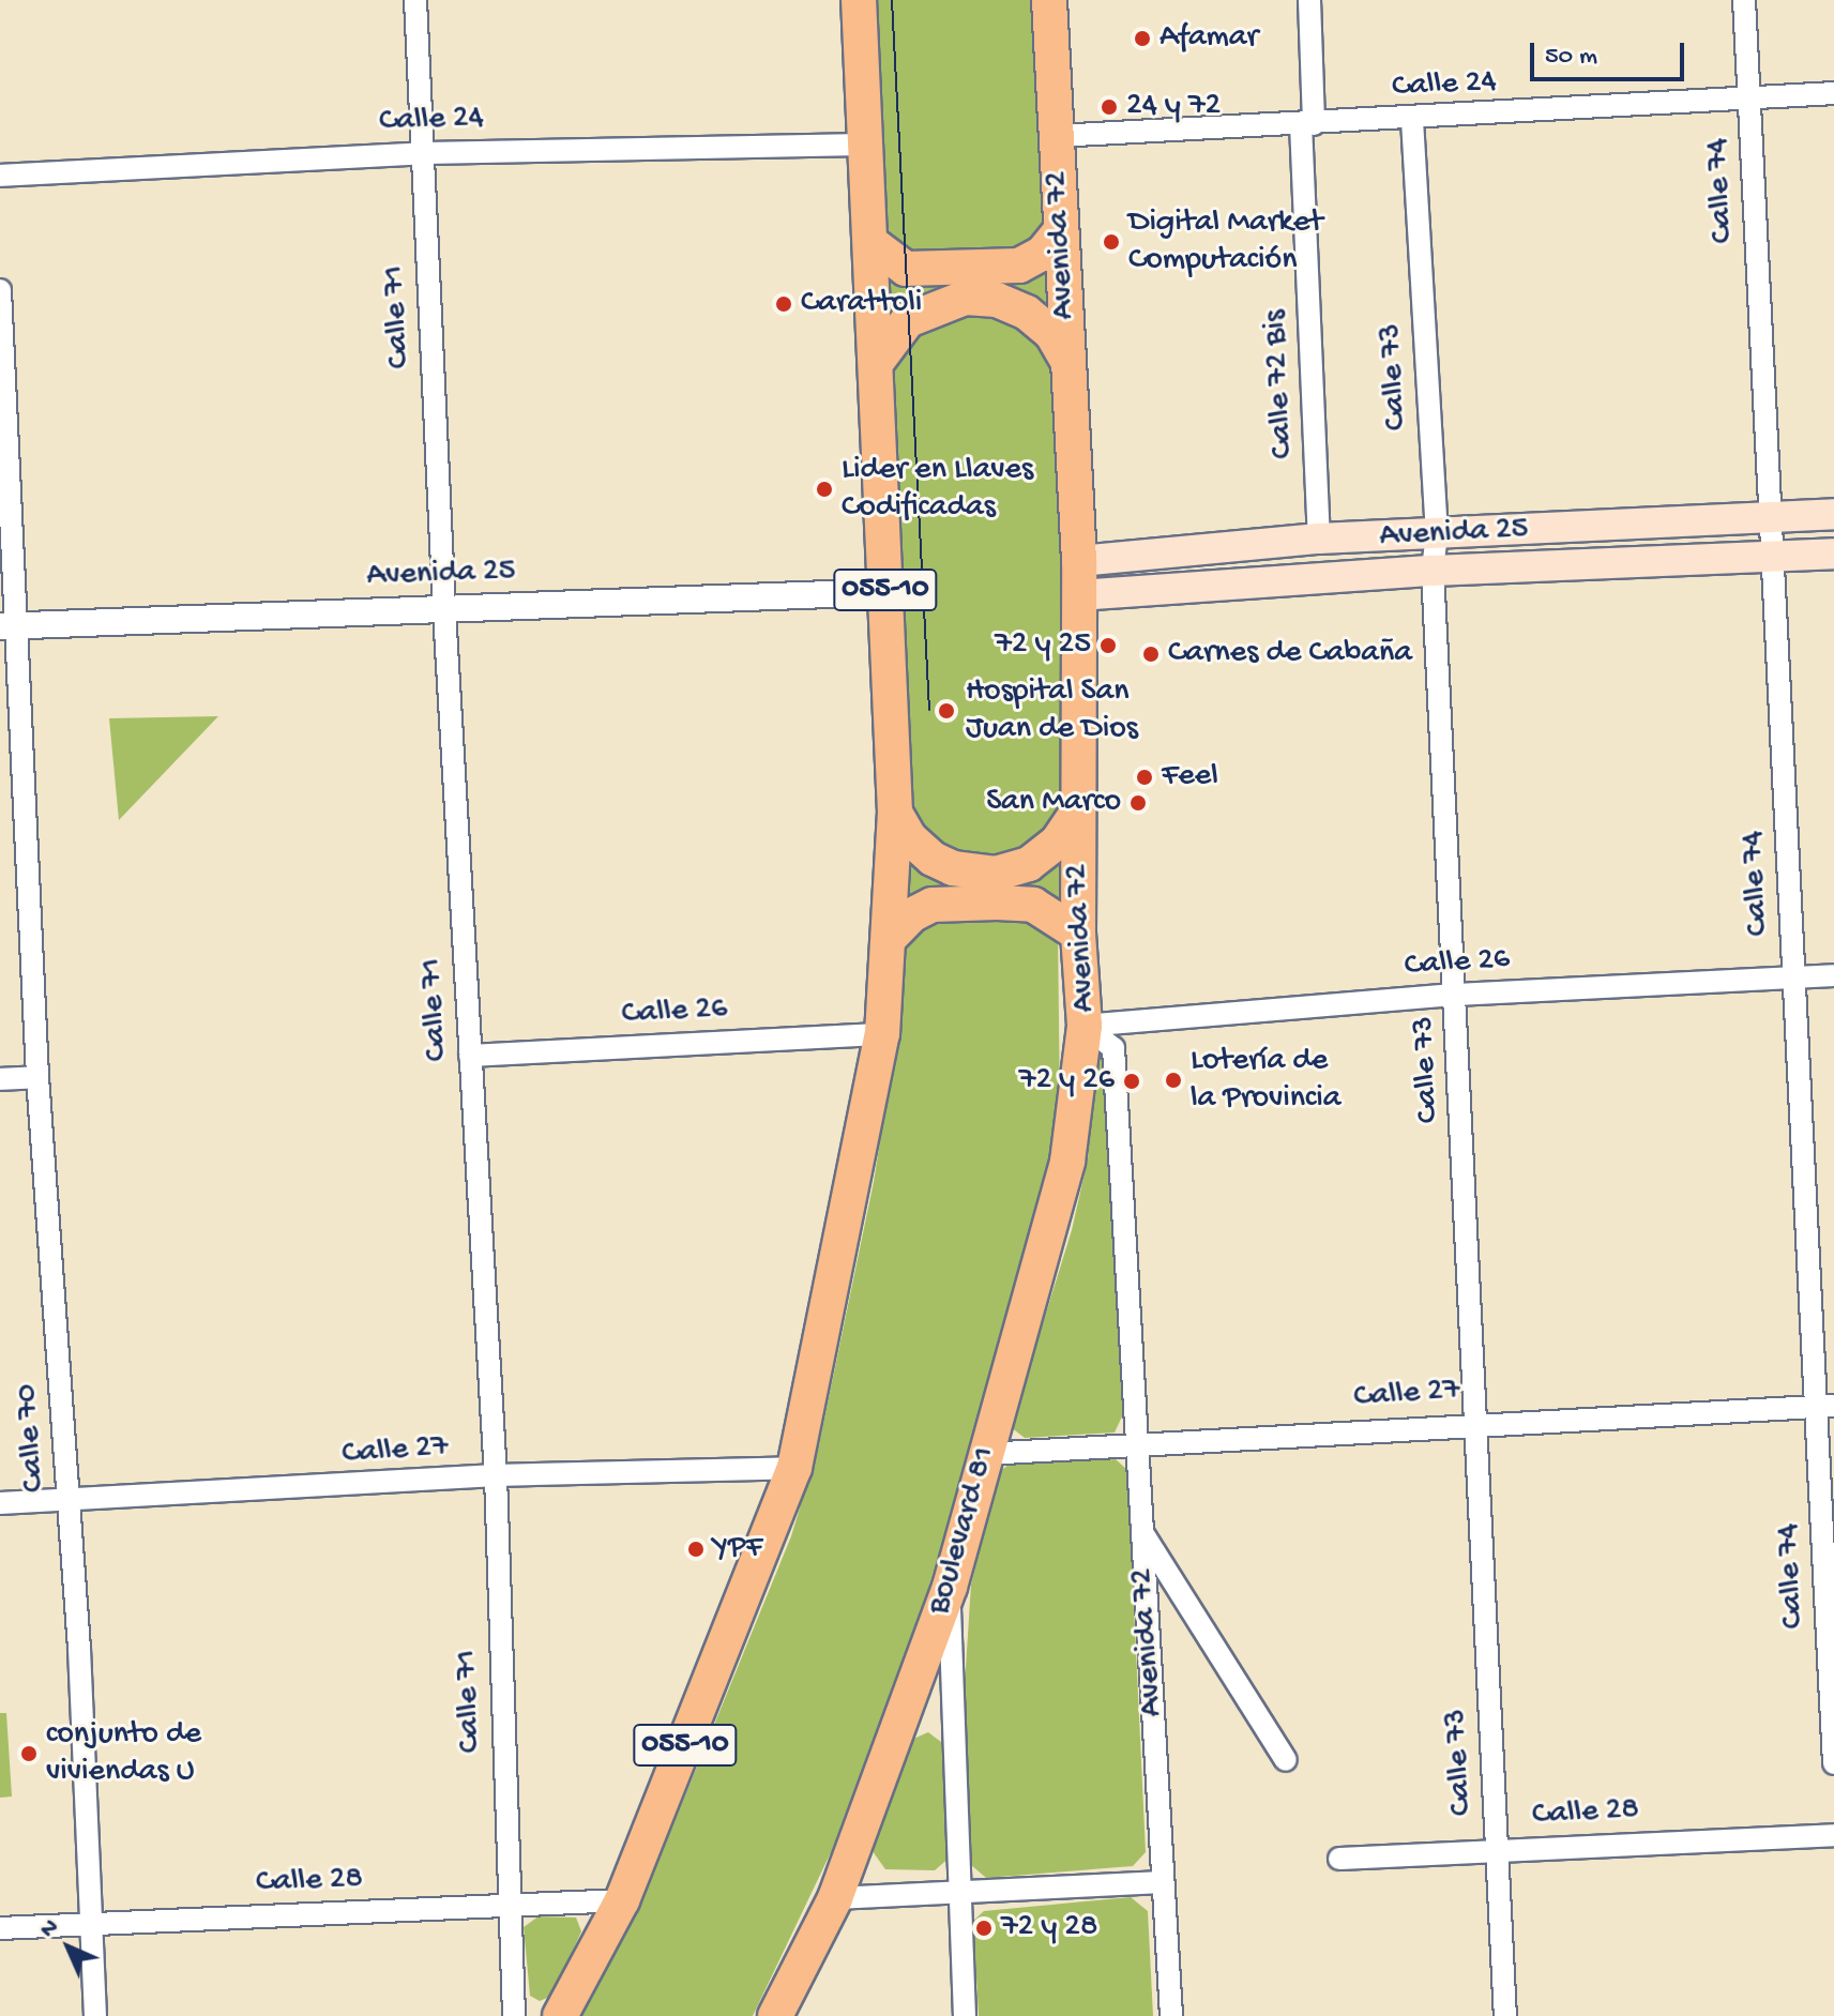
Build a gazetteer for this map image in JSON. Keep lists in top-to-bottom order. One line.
{"streets":{"highway":["Avenida 72","055-10","Boulevard 81"],"main road":["Avenida 25"],"street":["Calle 24","Calle 74","Calle 71","Calle 73","Calle 72 Bis","Calle 26","Calle 27","Calle 70","Calle 28"]},"crossings":[["Calle 24","Calle 74"],["Calle 24","Avenida 72"],["Calle 24","Calle 71"],["Calle 24","Calle 73"],["Calle 24","Calle 72 Bis"],["Calle 24","055-10"],["Calle 74","Avenida 25"],["Calle 74","Calle 26"],["Calle 74","Calle 27"],["Avenida 72","Avenida 25"],["Avenida 72","Calle 26"],["Avenida 72","Calle 27"],["Avenida 72","Boulevard 81"],["Calle 71","Avenida 25"],["Calle 71","Calle 26"],["Calle 71","Calle 27"],["Calle 71","Calle 28"],["Calle 73","Avenida 25"],["Calle 73","Calle 26"],["Calle 73","Calle 27"],["Calle 73","Calle 28"],["Calle 72 Bis","Avenida 25"],["Avenida 25","055-10"],["Avenida 25","Calle 70"],["055-10","Calle 26"],["055-10","Calle 27"],["055-10","Calle 28"],["Calle 26","Boulevard 81"],["Calle 27","Calle 70"],["Calle 27","Boulevard 81"],["Calle 70","Calle 28"]],"places":["Afamar","24 y 72","Digital Market Computación","Carattoli","Lider en Llaves Codificadas","72 y 25","Carnes de Cabaña","Hospital San Juan de Dios","Feel","San Marco","Lotería de la Provincia","72 y 26","YPF","conjunto de viviendas U","72 y 28"],"scale_bar":"50 m","north":"top left"}
